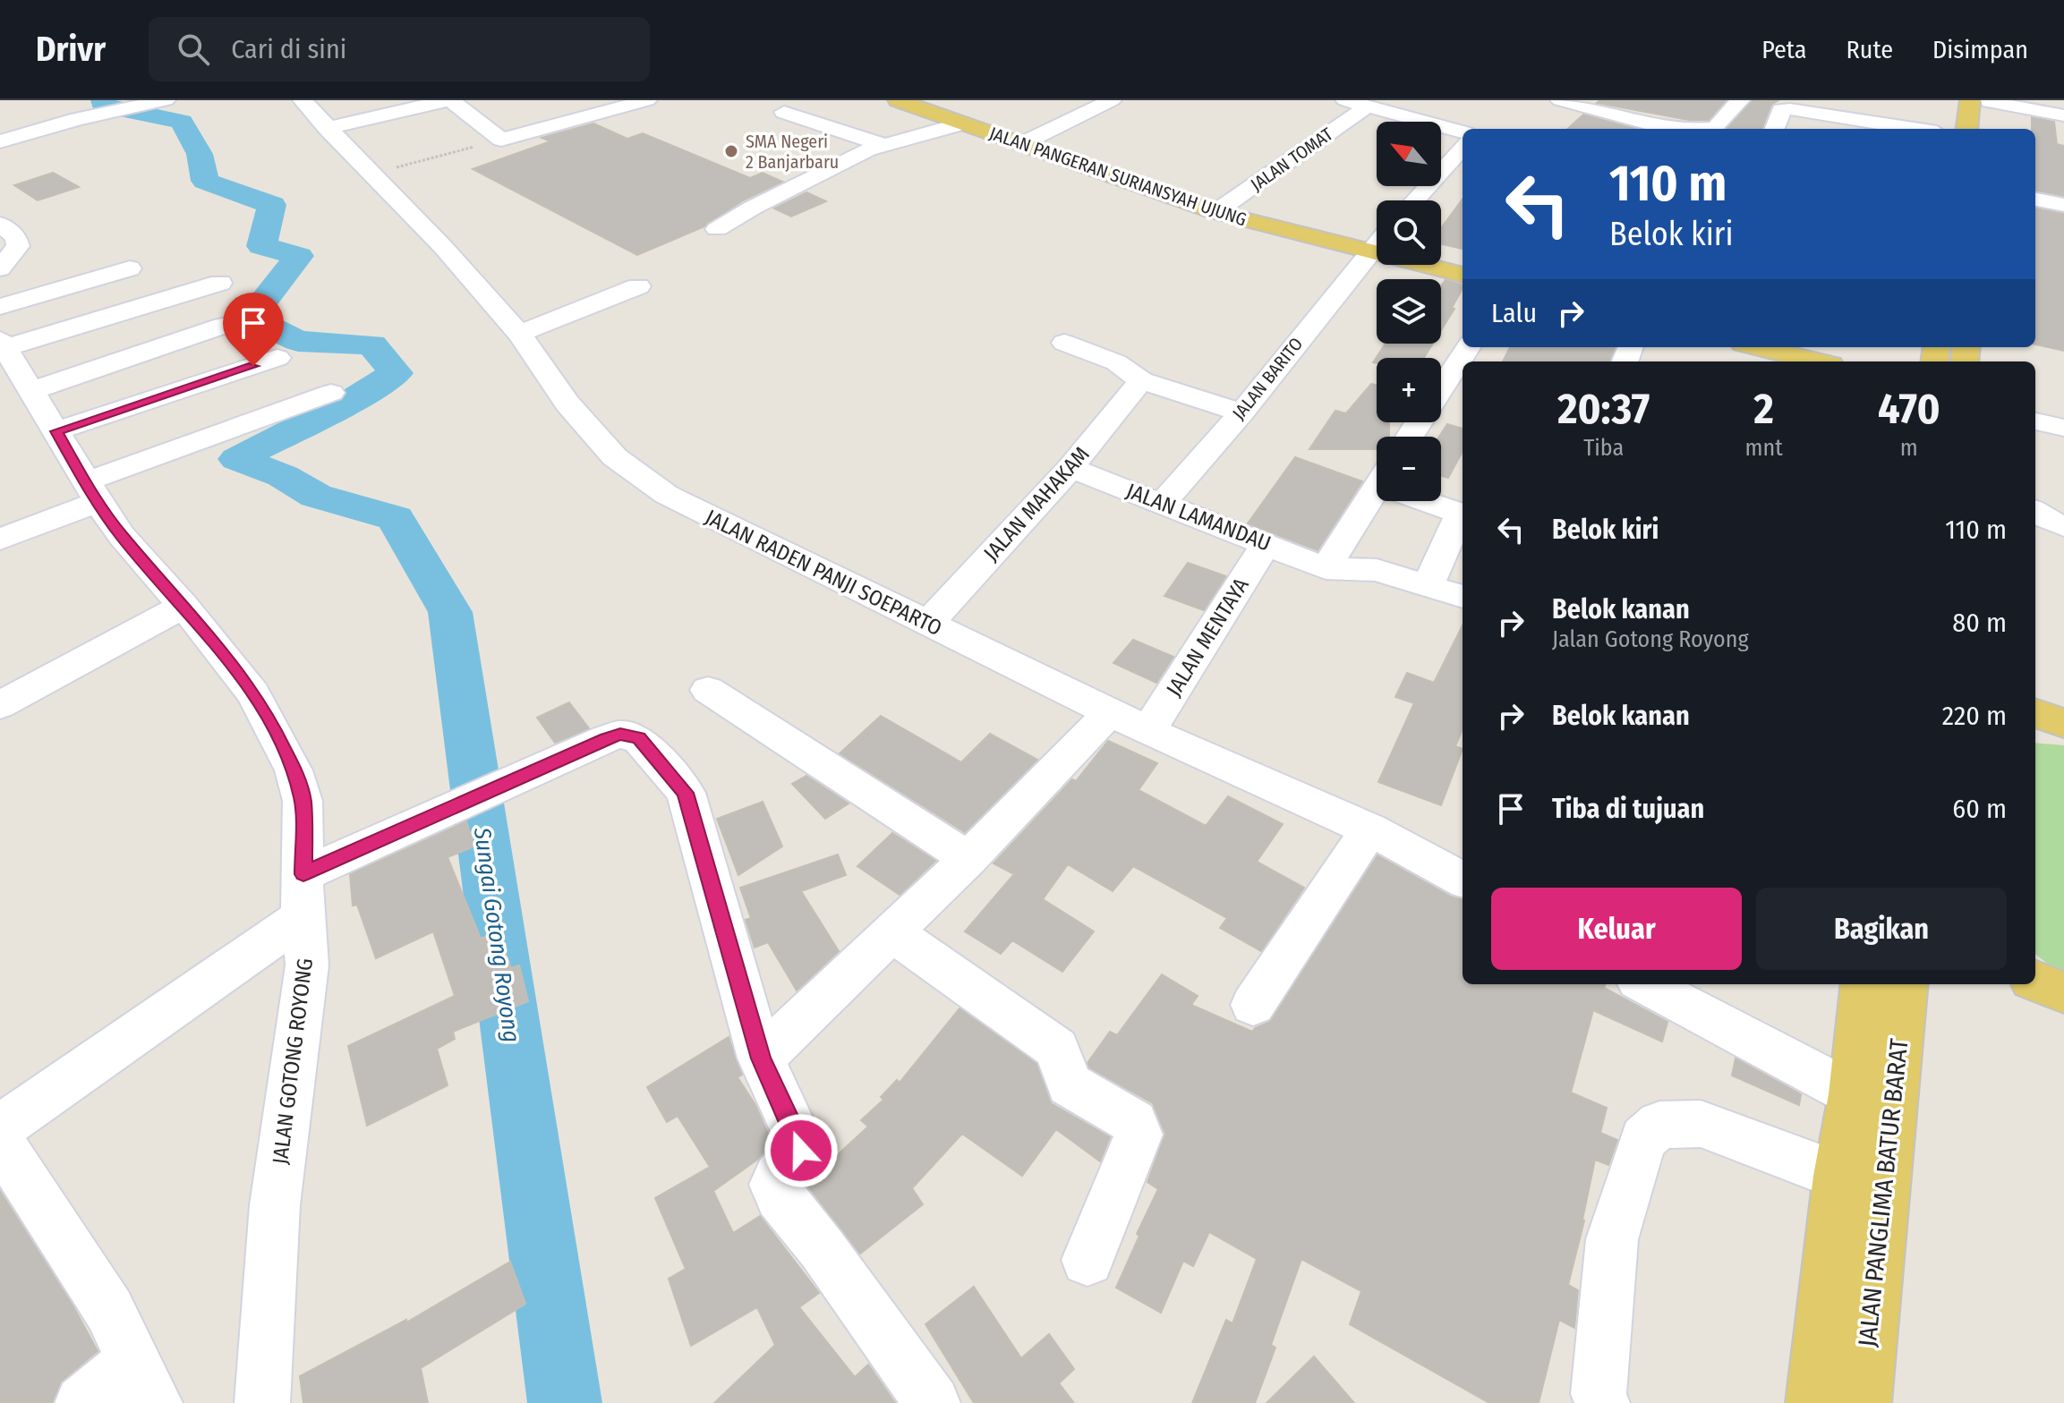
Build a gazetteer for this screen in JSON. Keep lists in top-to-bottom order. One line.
{"streets":{"main road":["JALAN PANGERAN SURIANSYAH UJUNG","JALAN PANGLIMA BATUR BARAT"],"street":["JALAN TOMAT","JALAN BARITO","JALAN MAHAKAM","JALAN LAMANDAU","JALAN RADEN PANJI SOEPARTO","JALAN MENTAYA","JALAN GOTONG ROYONG"]},"crossings":[["JALAN TOMAT","JALAN PANGERAN SURIANSYAH UJUNG"],["JALAN PANGERAN SURIANSYAH UJUNG","JALAN BARITO"],["JALAN BARITO","JALAN LAMANDAU"],["JALAN MAHAKAM","JALAN LAMANDAU"],["JALAN MAHAKAM","JALAN RADEN PANJI SOEPARTO"],["JALAN LAMANDAU","JALAN MENTAYA"],["JALAN RADEN PANJI SOEPARTO","JALAN MENTAYA"]],"water":["Sungai Gotong Royong"],"places":["SMA Negeri 2 Banjarbaru"],"north":"top left","page":{"header":"Drivr","search":"Cari di sini","nav":["Peta","Rute","Disimpan"],"map_buttons":["+","−"],"turn":["110 m","Belok kiri"],"then":"Lalu","eta":["20:37","Tiba","2","mnt","470","m"],"list":[{"name":"Belok kiri","value":"110 m"},{"name":"Belok kanan","note":"Jalan Gotong Royong","value":"80 m"},{"name":"Belok kanan","value":"220 m"},{"name":"Tiba di tujuan","value":"60 m"}],"buttons":["Keluar","Bagikan"]}}
